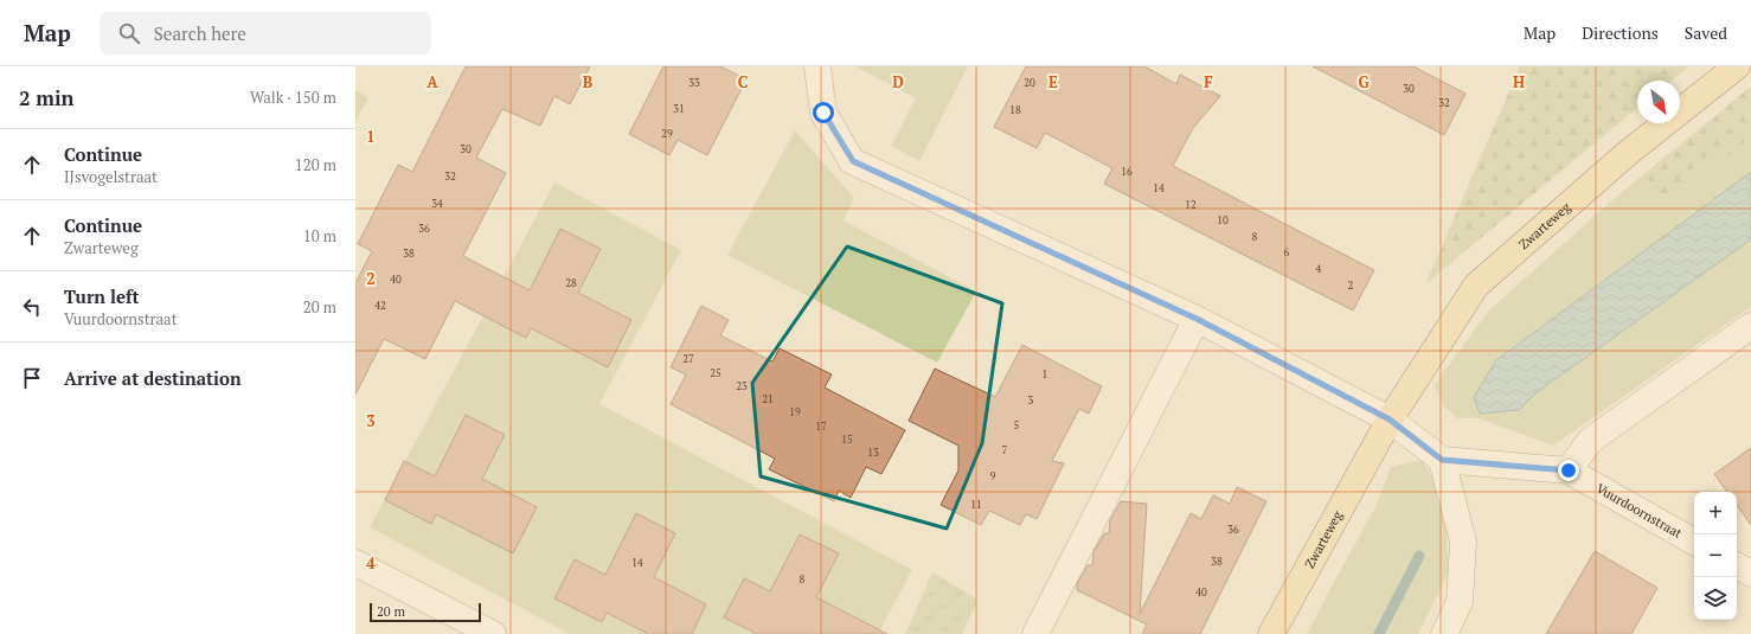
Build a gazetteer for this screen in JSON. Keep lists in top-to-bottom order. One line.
{"streets":{"main road":["Zwarteweg"],"street":["Vuurdoornstraat"]},"house_numbers":["33","20","30","32","31","18","29","30","16","32","14","34","12","10","36","8","6","38","4","40","28","2","42","27","25","1","23","21","3","19","5","17","15","7","13","9","11","36","38","14","8","40"],"scale_bar":"20 m","north":"bottom right","page":{"header":"Map","search":"Search here","nav":["Map","Directions","Saved"],"heading":["2 min","Walk · 150 m"],"list":[["Continue","IJsvogelstraat","120 m"],["Continue","Zwarteweg","10 m"],["Turn left","Vuurdoornstraat","20 m"],"Arrive at destination"],"map_buttons":["+","−"],"scale":"20 m"},"grid":{"columns":["A","B","C","D","E","F","G","H"],"rows":["1","2","3","4"]}}
